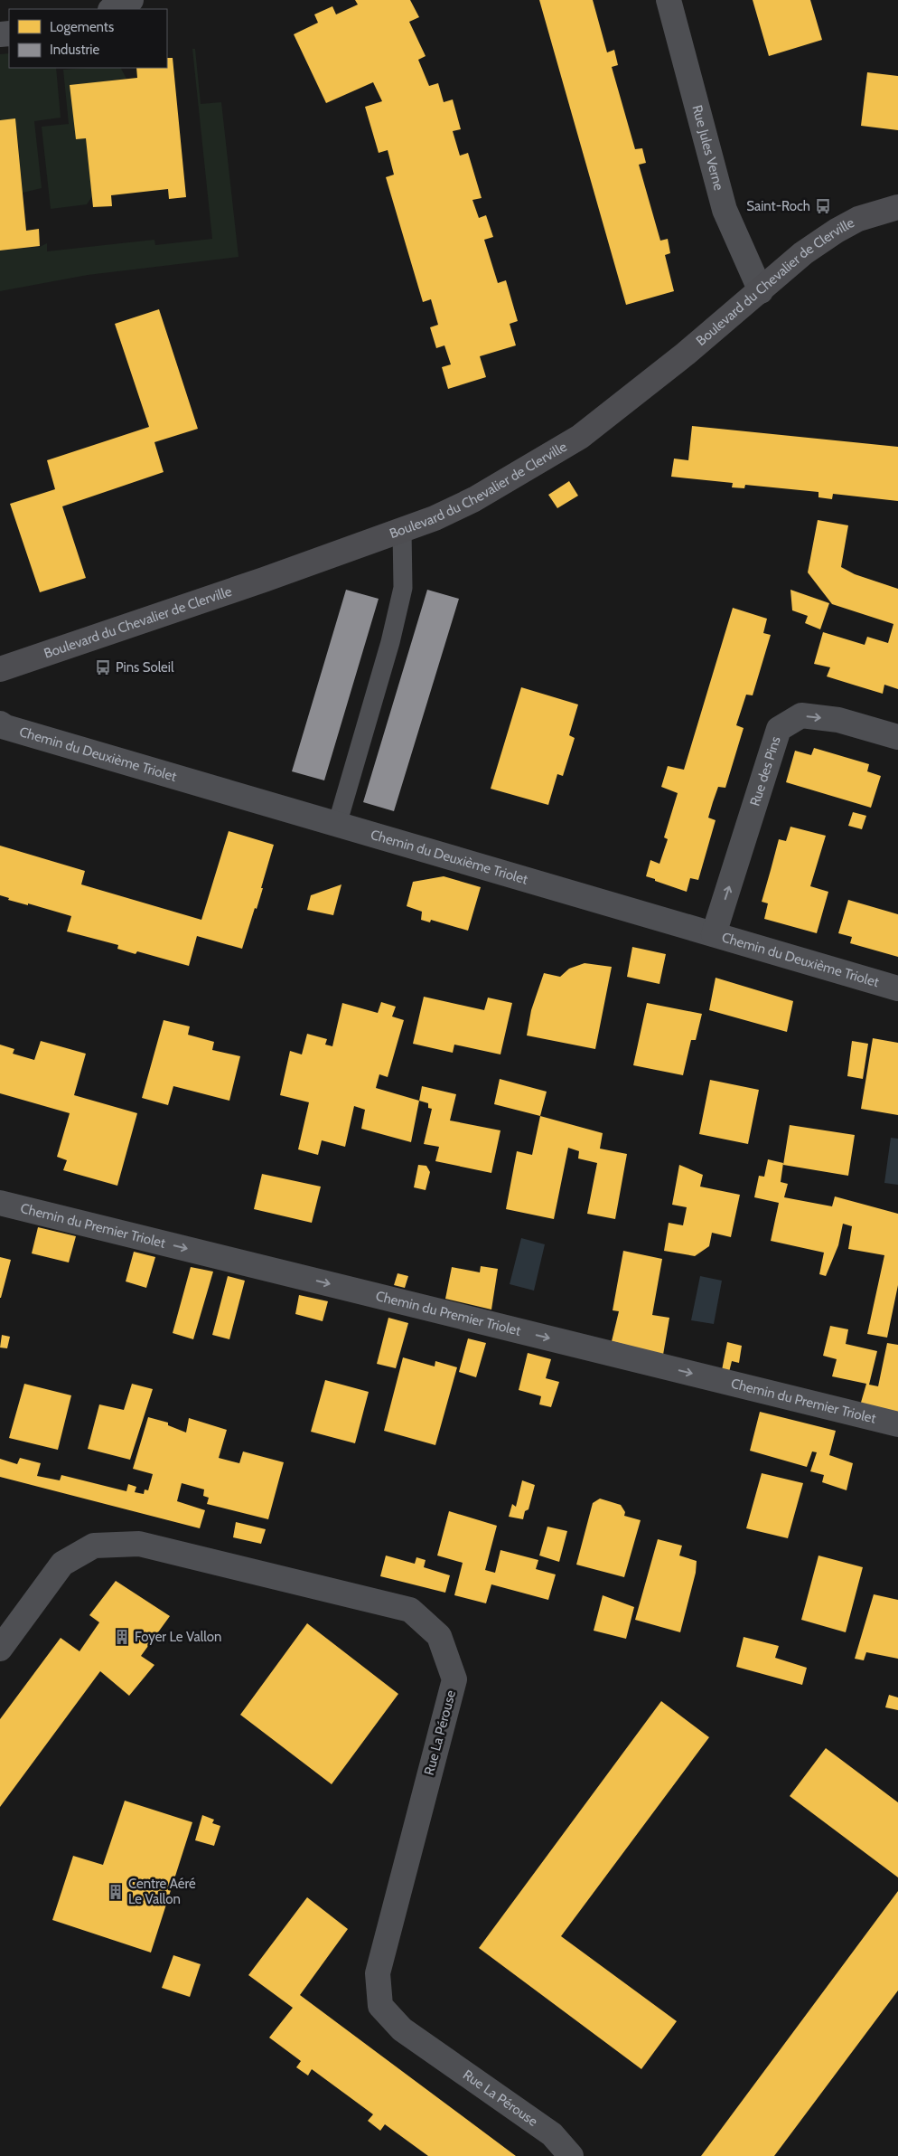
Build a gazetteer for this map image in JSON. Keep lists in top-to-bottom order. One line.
{"streets":{"street":["Rue Jules Verne","Boulevard du Chevalier de Clerville","Chemin du Deuxième Triolet","Rue des Pins","Chemin du Premier Triolet","Rue La Pérouse"]},"crossings":[["Rue Jules Verne","Boulevard du Chevalier de Clerville"],["Chemin du Deuxième Triolet","Rue des Pins"]],"one_way":["Chemin du Premier Triolet"],"places":{"bus stop":["Saint-Roch","Pins Soleil"],"building":["Foyer Le Vallon","Centre Aéré Le Vallon"]},"legend":["Logements","Industrie"]}
